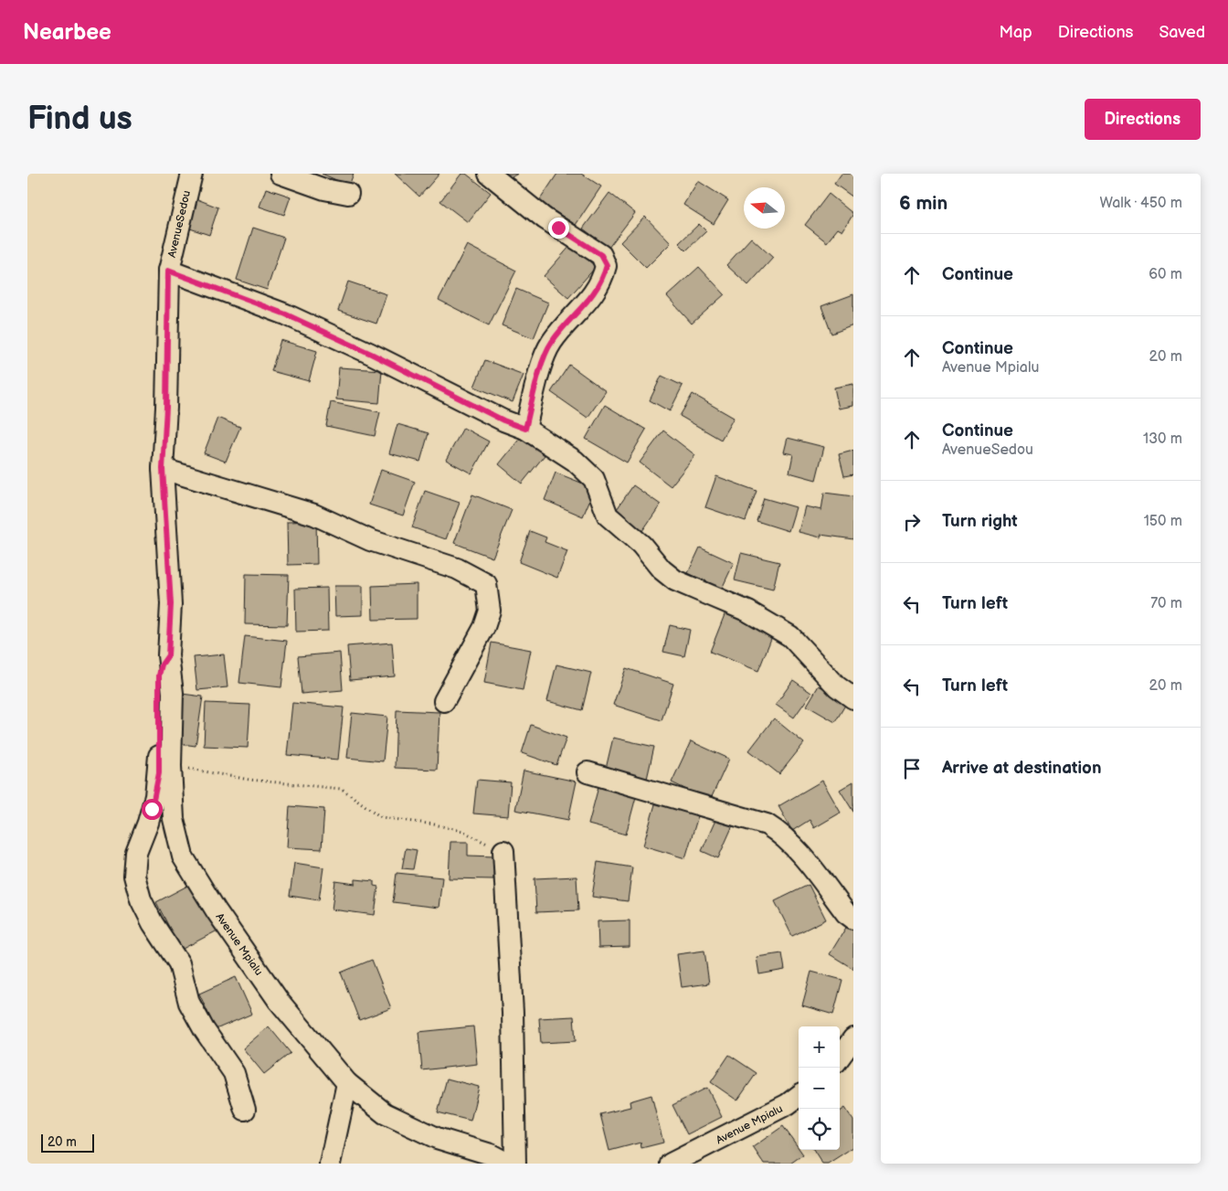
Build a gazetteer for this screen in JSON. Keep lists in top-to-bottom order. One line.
{"streets":{"street":["AvenueSedou","Avenue Mpialu"]},"crossings":[["AvenueSedou","Avenue Mpialu"]],"scale_bar":"20 m","north":"left","page":{"header":"Nearbee","nav":["Map","Directions","Saved"],"buttons":"Directions","title":"Find us","heading":["6 min","Walk · 450 m"],"list":[["Continue","60 m"],["Continue","Avenue Mpialu","20 m"],["Continue","AvenueSedou","130 m"],["Turn right","150 m"],["Turn left","70 m"],["Turn left","20 m"],"Arrive at destination"],"map_buttons":["+","−"],"scale":"20 m"}}
